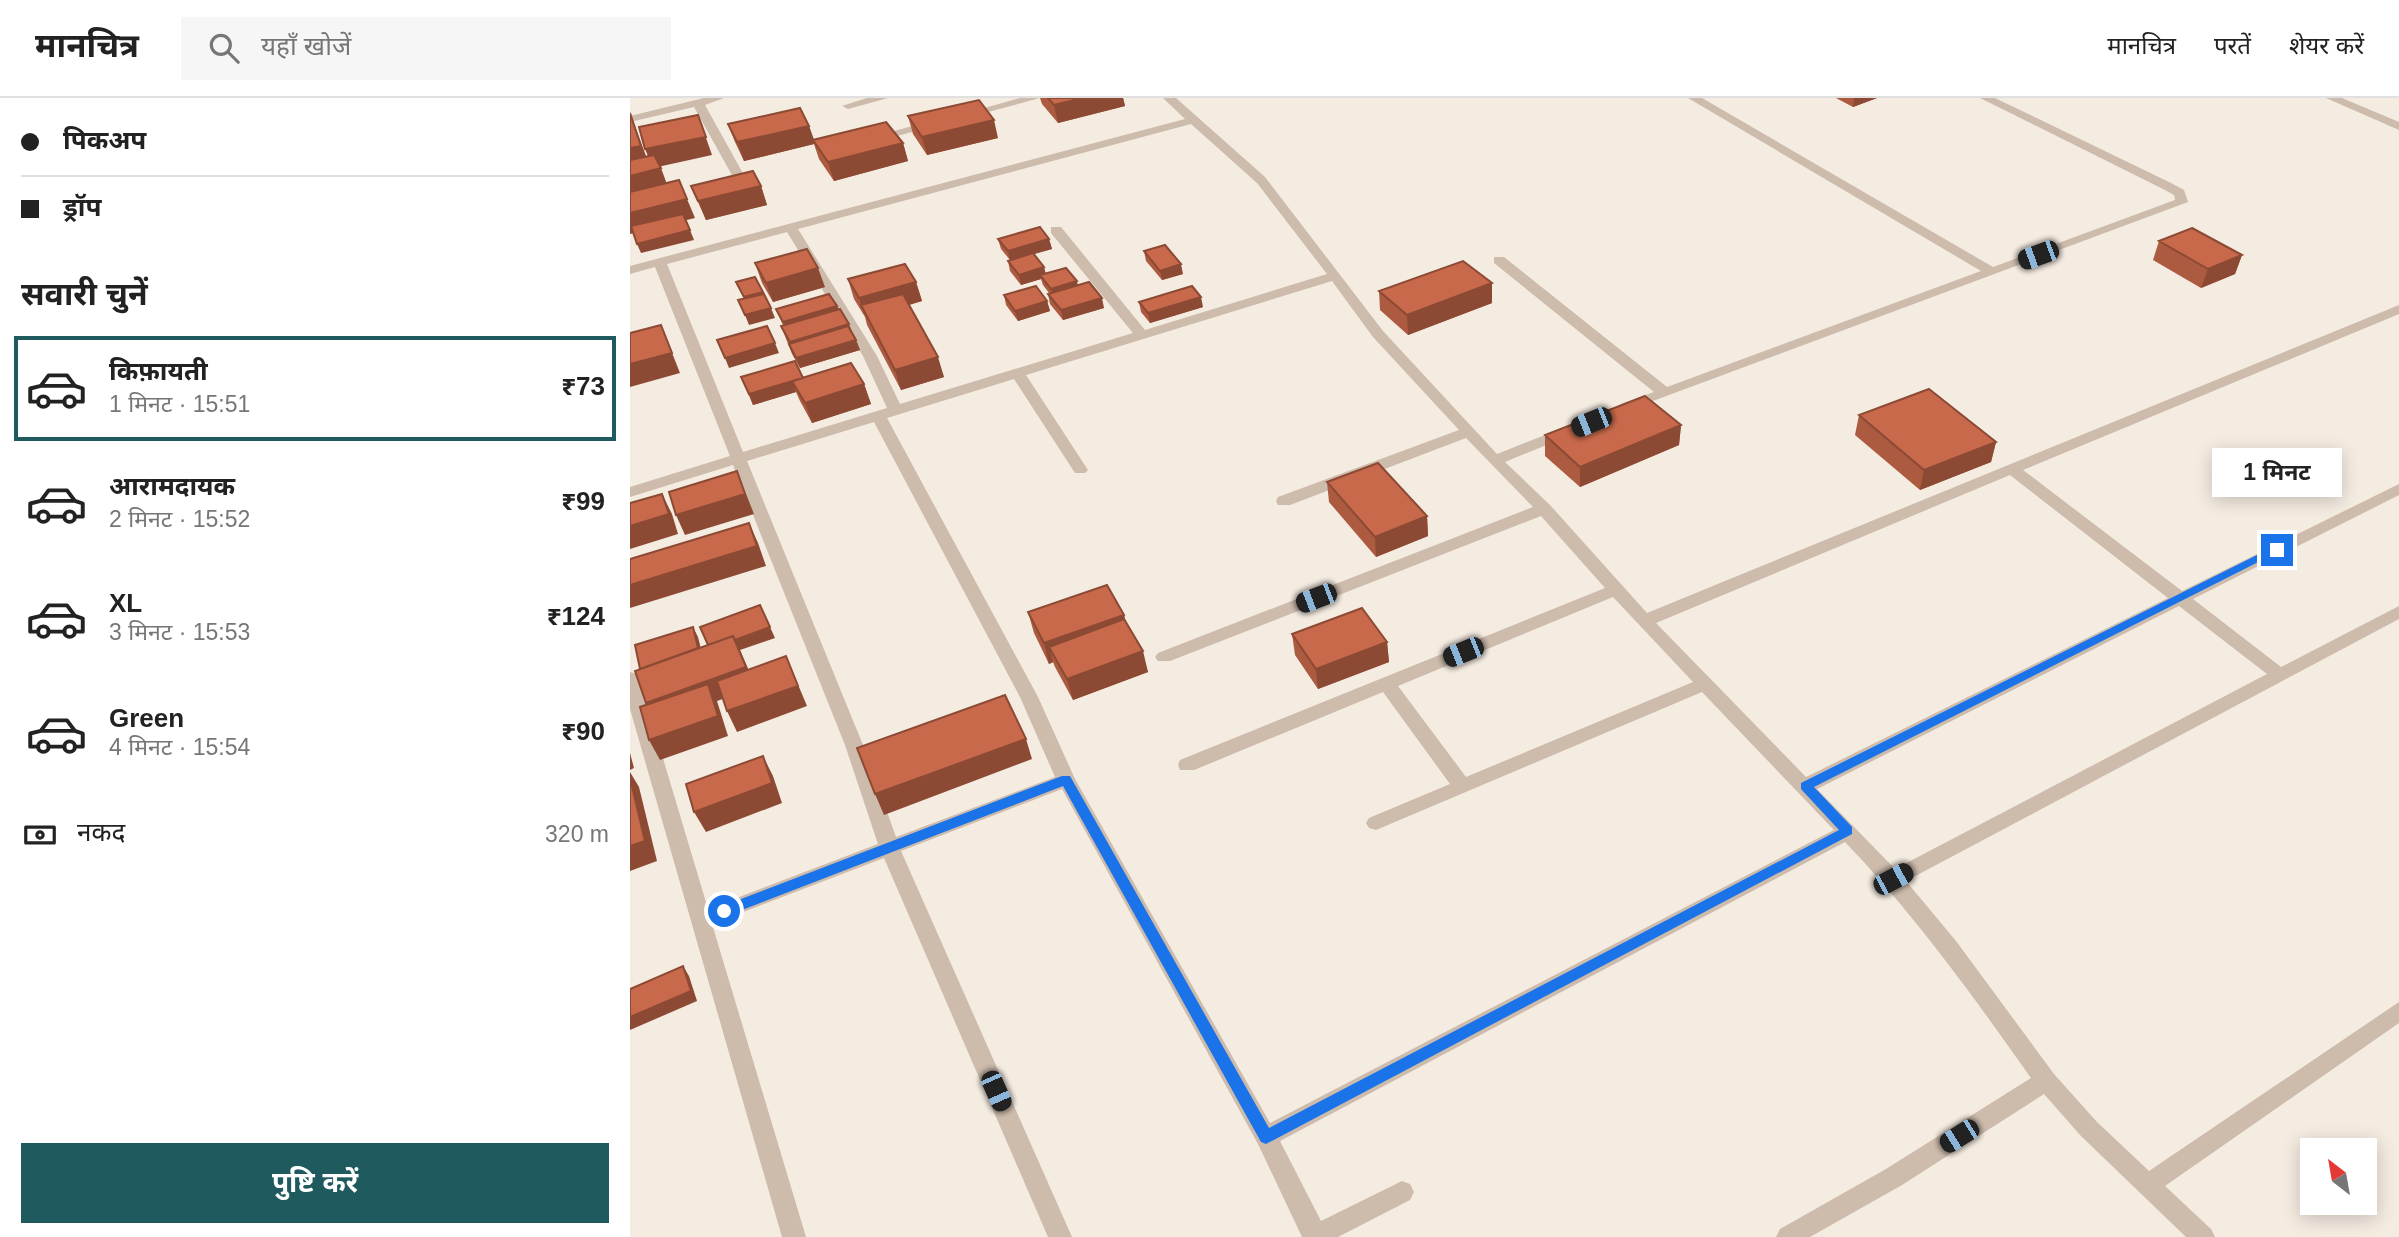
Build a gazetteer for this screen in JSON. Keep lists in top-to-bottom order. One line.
{"north":"top left","page":{"header":"मानचित्र","search":"यहाँ खोजें","nav":["मानचित्र","परतें","शेयर करें"],"banner":["पिकअप","ड्रॉप"],"heading":"सवारी चुनें","list":[{"name":"किफ़ायती","note":"1 मिनट · 15:51","value":"₹73"},{"name":"आरामदायक","note":"2 मिनट · 15:52","value":"₹99"},{"name":"XL","note":"3 मिनट · 15:53","value":"₹124"},{"name":"Green","note":"4 मिनट · 15:54","value":"₹90"}],"bubble":"1 मिनट","pay":["नकद","320 m"],"buttons":"पुष्टि करें"}}
